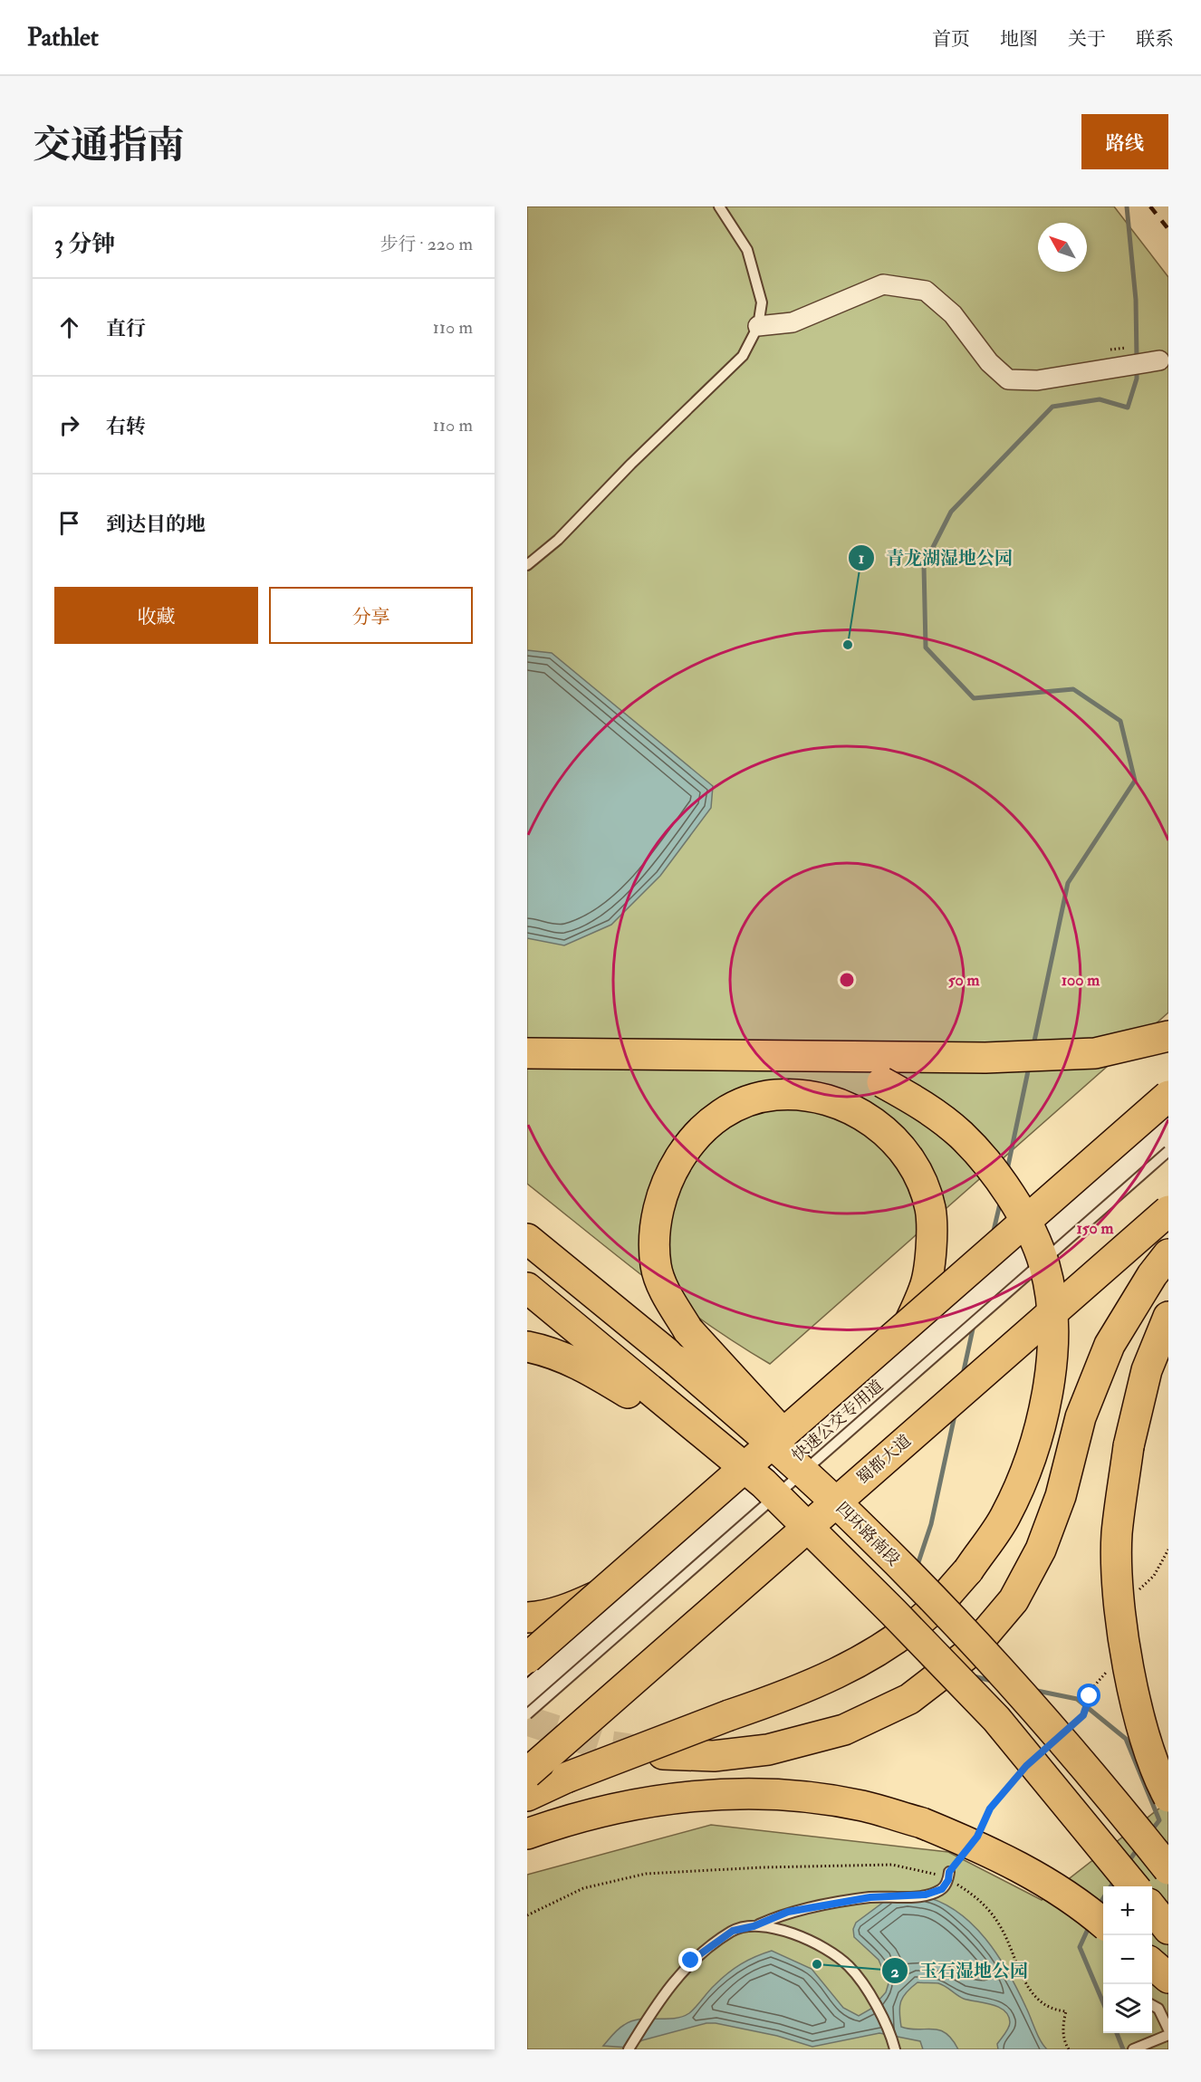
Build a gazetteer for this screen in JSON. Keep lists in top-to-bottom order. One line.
{"streets":{"highway":["蜀都大道","四环路南段"],"lane":["快速公交专用道"]},"places":["青龙湖湿地公园","玉石湿地公园"],"north":"top left","page":{"header":"Pathlet","nav":["首页","地图","关于","联系"],"title":"交通指南","buttons":["路线",["收藏","分享"]],"heading":["3 分钟","步行 · 220 m"],"list":[["直行","110 m"],["右转","110 m"],"到达目的地"],"map_buttons":["+","−"]},"rings":["50 m","100 m","150 m"]}
